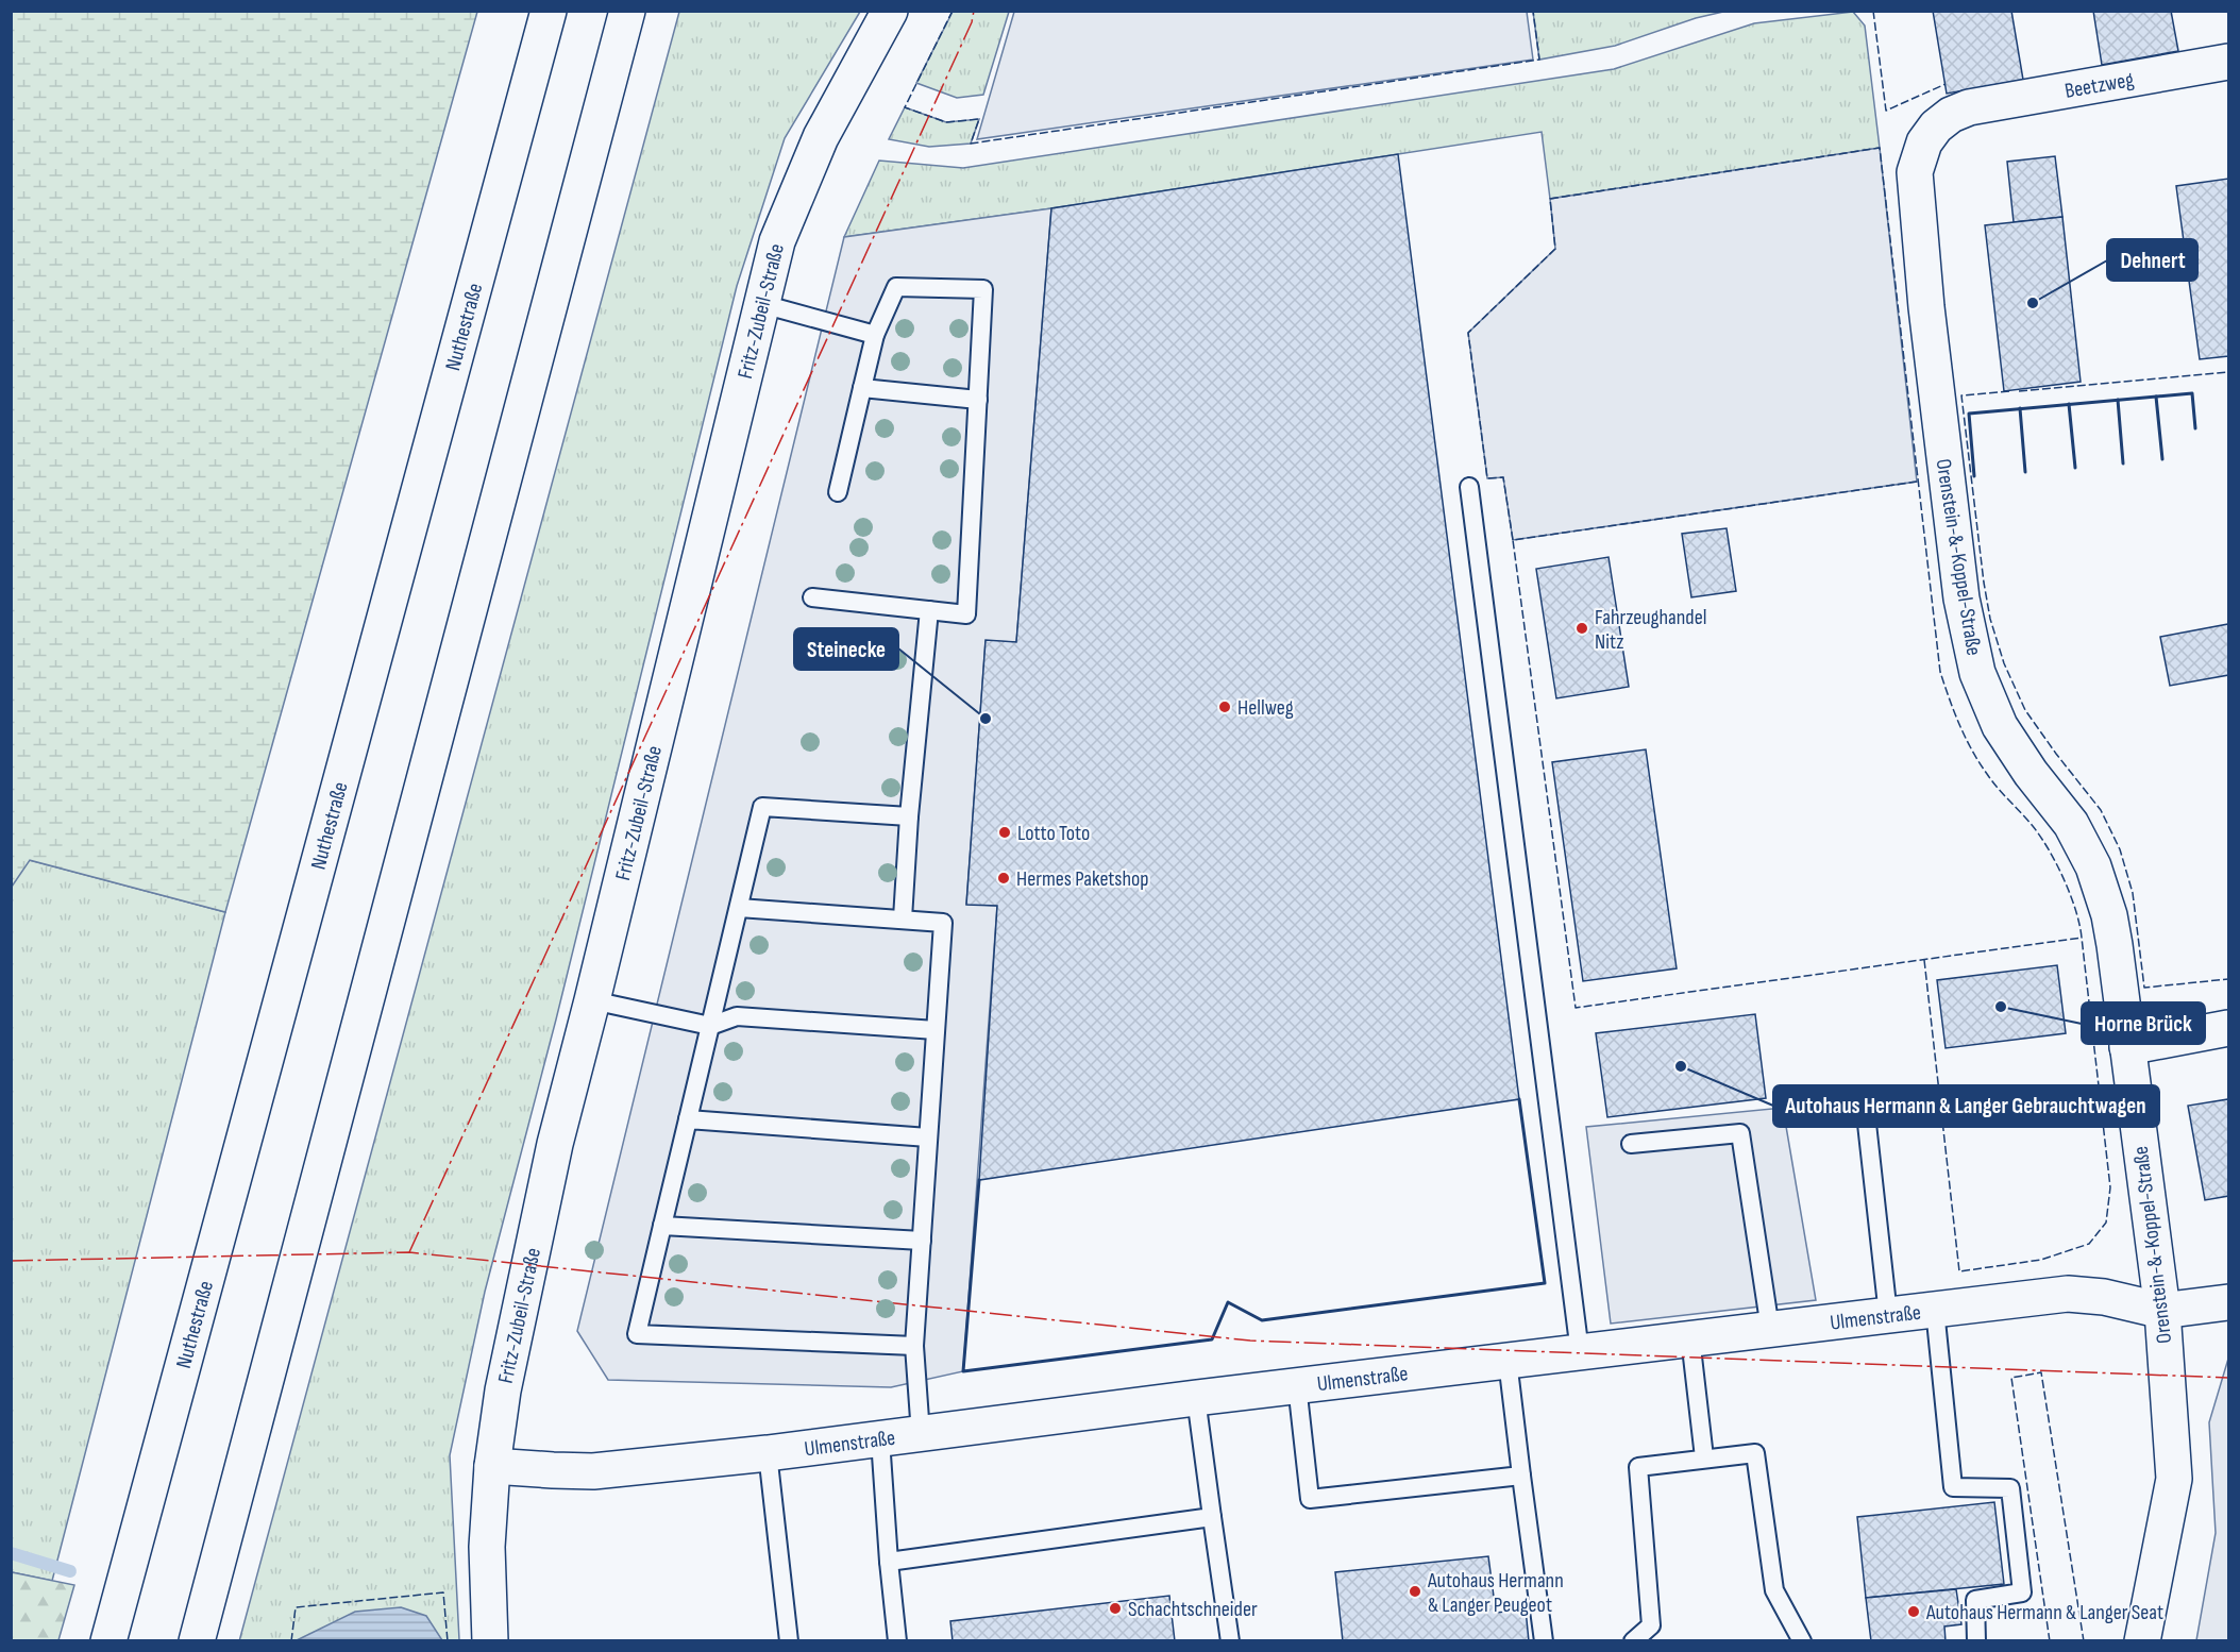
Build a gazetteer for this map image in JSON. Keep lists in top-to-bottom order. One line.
{"streets":{"main road":["Beetzweg","Fritz-Zubeil-Straße","Nuthestraße","Orenstein-&-Koppel-Straße","Ulmenstraße"]},"crossings":[["Beetzweg","Orenstein-&-Koppel-Straße"],["Fritz-Zubeil-Straße","Ulmenstraße"],["Orenstein-&-Koppel-Straße","Ulmenstraße"]],"places":["Dehnert","Fahrzeughandel Nitz","Hellweg","Steinecke","Lotto Toto","Hermes Paketshop","Horne Brück","Autohaus Hermann & Langer Gebrauchtwagen","Autohaus Hermann & Langer Peugeot","Schachtschneider","Autohaus Hermann & Langer Seat"]}
